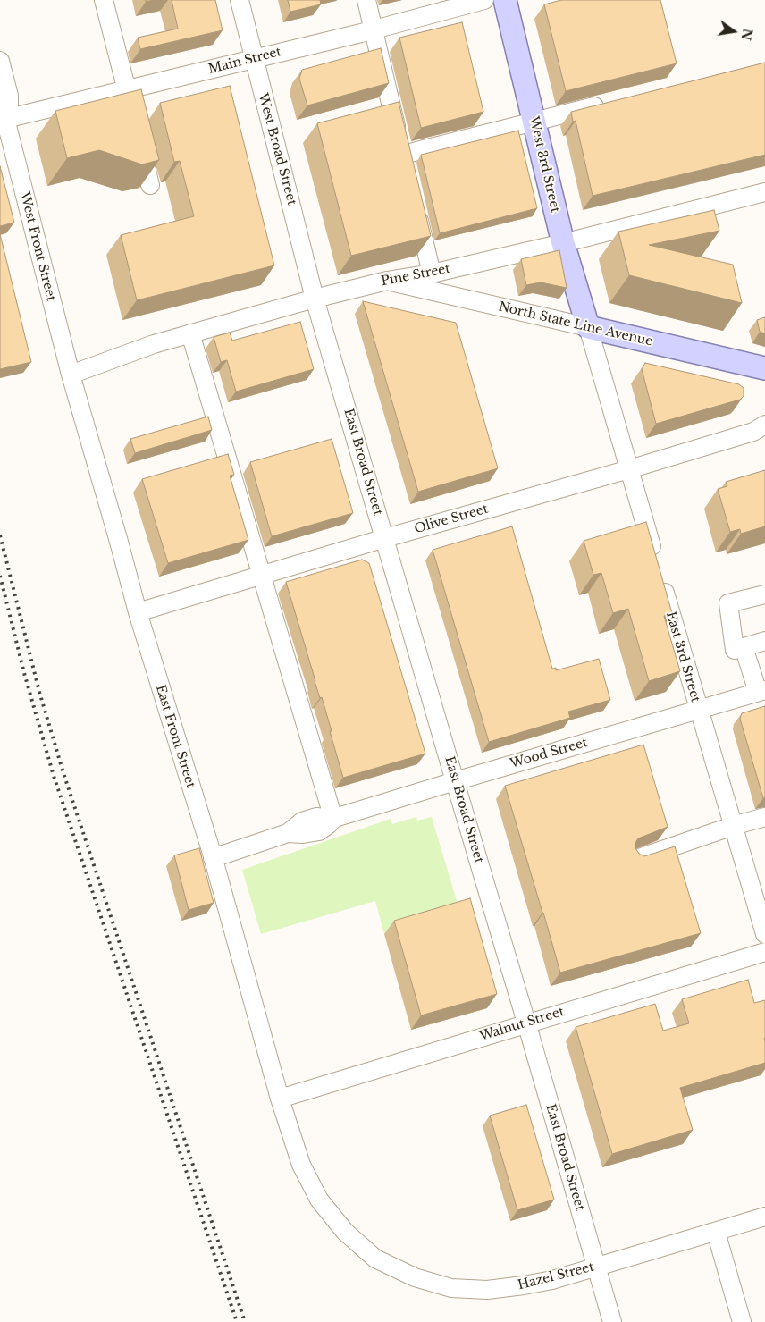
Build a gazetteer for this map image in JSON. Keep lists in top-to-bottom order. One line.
{"streets":{"main road":["West 3rd Street","North State Line Avenue"],"street":["Main Street","West Broad Street","West Front Street","Pine Street","East Broad Street","Olive Street","East 3rd Street","East Front Street","Wood Street","Walnut Street","Hazel Street"]},"crossings":[["Main Street","West Broad Street"],["Main Street","West Front Street"],["West Broad Street","Pine Street"],["West Broad Street","East Broad Street"],["West 3rd Street","Pine Street"],["West 3rd Street","North State Line Avenue"],["West 3rd Street","East 3rd Street"],["West Front Street","Pine Street"],["West Front Street","East Front Street"],["Pine Street","North State Line Avenue"],["Pine Street","East Broad Street"],["Pine Street","East Front Street"],["North State Line Avenue","East 3rd Street"],["East Broad Street","Olive Street"],["East Broad Street","Wood Street"],["East Broad Street","Walnut Street"],["East Broad Street","Hazel Street"],["Olive Street","East 3rd Street"],["Olive Street","East Front Street"],["East 3rd Street","Wood Street"],["East Front Street","Wood Street"],["East Front Street","Walnut Street"],["East Front Street","Hazel Street"],["Walnut Street","Hazel Street"]],"north":"right"}
